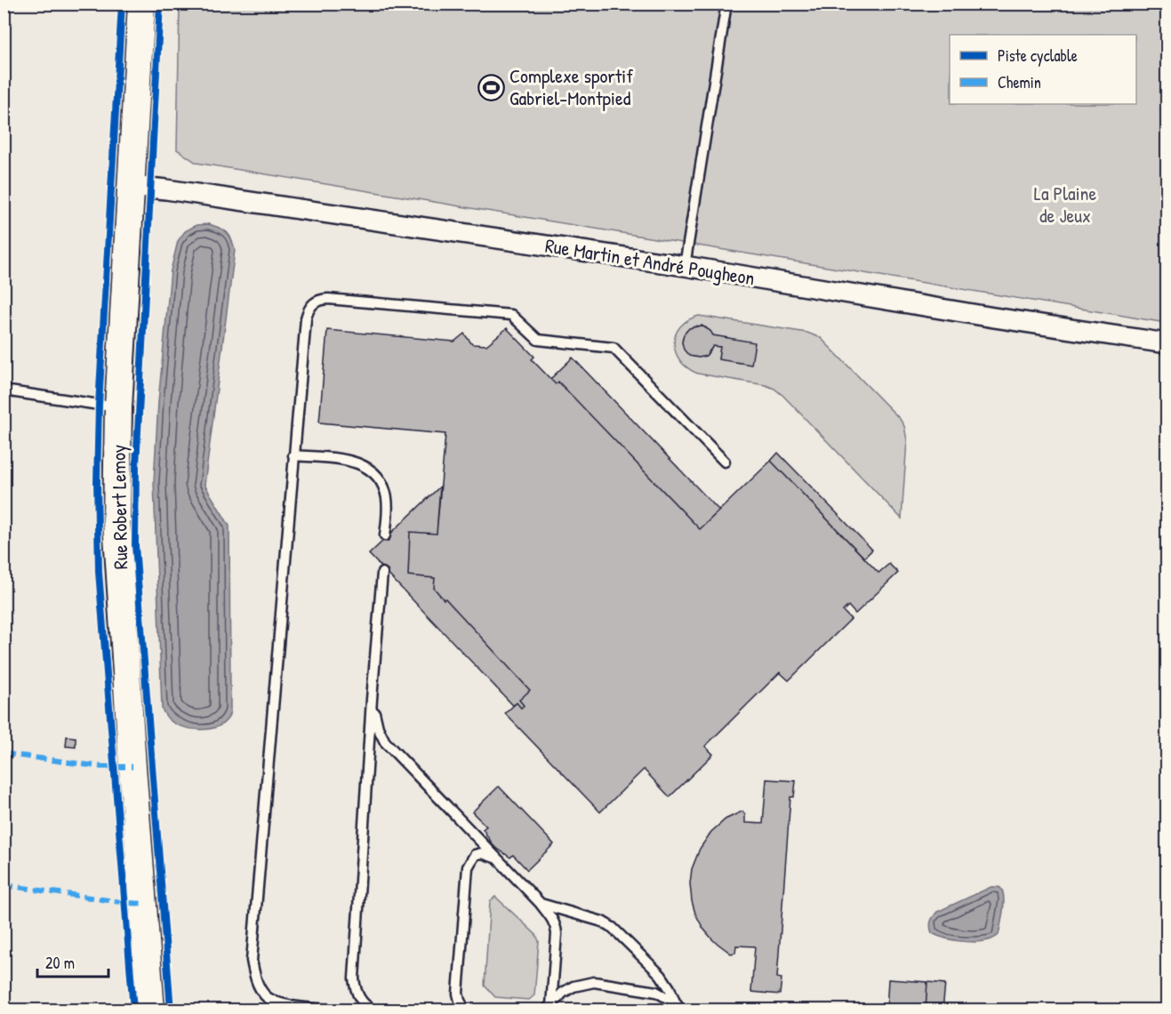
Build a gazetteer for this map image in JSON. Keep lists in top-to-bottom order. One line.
{"streets":{"main road":["Rue Robert Lemoy"],"street":["Rue Martin et André Pougheon"]},"crossings":[["Rue Martin et André Pougheon","Rue Robert Lemoy"]],"parks":["La Plaine de Jeux"],"places":{"sports":["Complexe sportif Gabriel-Montpied"]},"legend":["Piste cyclable","Chemin"],"scale_bar":"20 m"}
